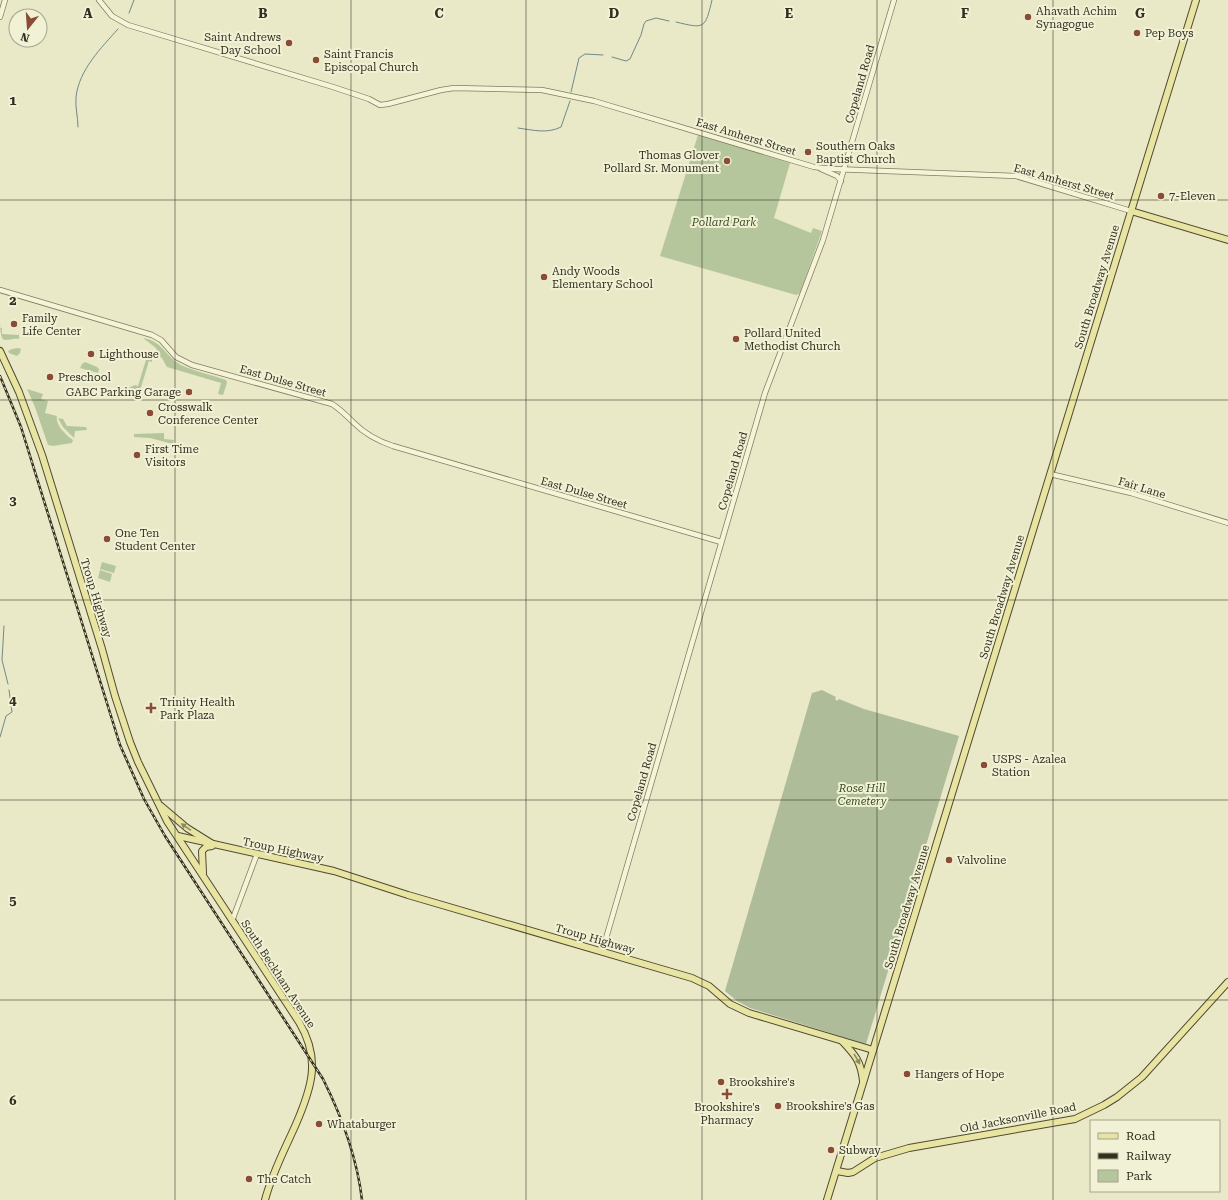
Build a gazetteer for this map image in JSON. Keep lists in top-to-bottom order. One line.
{"streets":{"main road":["South Broadway Avenue","Troup Highway","South Beckham Avenue","Old Jacksonville Road"],"street":["Copeland Road","East Amherst Street","East Dulse Street","Fair Lane"]},"crossings":[["Copeland Road","East Amherst Street"],["Copeland Road","East Dulse Street"],["Copeland Road","Troup Highway"],["East Amherst Street","South Broadway Avenue"],["South Broadway Avenue","Fair Lane"],["South Broadway Avenue","Troup Highway"],["South Broadway Avenue","Old Jacksonville Road"],["Troup Highway","South Beckham Avenue"]],"parks":["Pollard Park","Rose Hill Cemetery"],"places":{"other":["Ahavath Achim Synagogue","Pep Boys","Saint Andrews Day School","Saint Francis Episcopal Church","Southern Oaks Baptist Church","Thomas Glover Pollard Sr. Monument","7-Eleven","Andy Woods Elementary School","Family Life Center","Pollard United Methodist Church","Lighthouse","Preschool","GABC Parking Garage","Crosswalk Conference Center","First Time Visitors","One Ten Student Center","USPS - Azalea Station","Valvoline","Hangers of Hope","Brookshire's","Brookshire's Gas","Whataburger","Subway","The Catch"],"health":["Trinity Health Park Plaza","Brookshire's Pharmacy"]},"legend":["Road","Railway","Park"],"north":"bottom","grid":{"columns":["A","B","C","D","E","F","G"],"rows":["1","2","3","4","5","6"]}}
